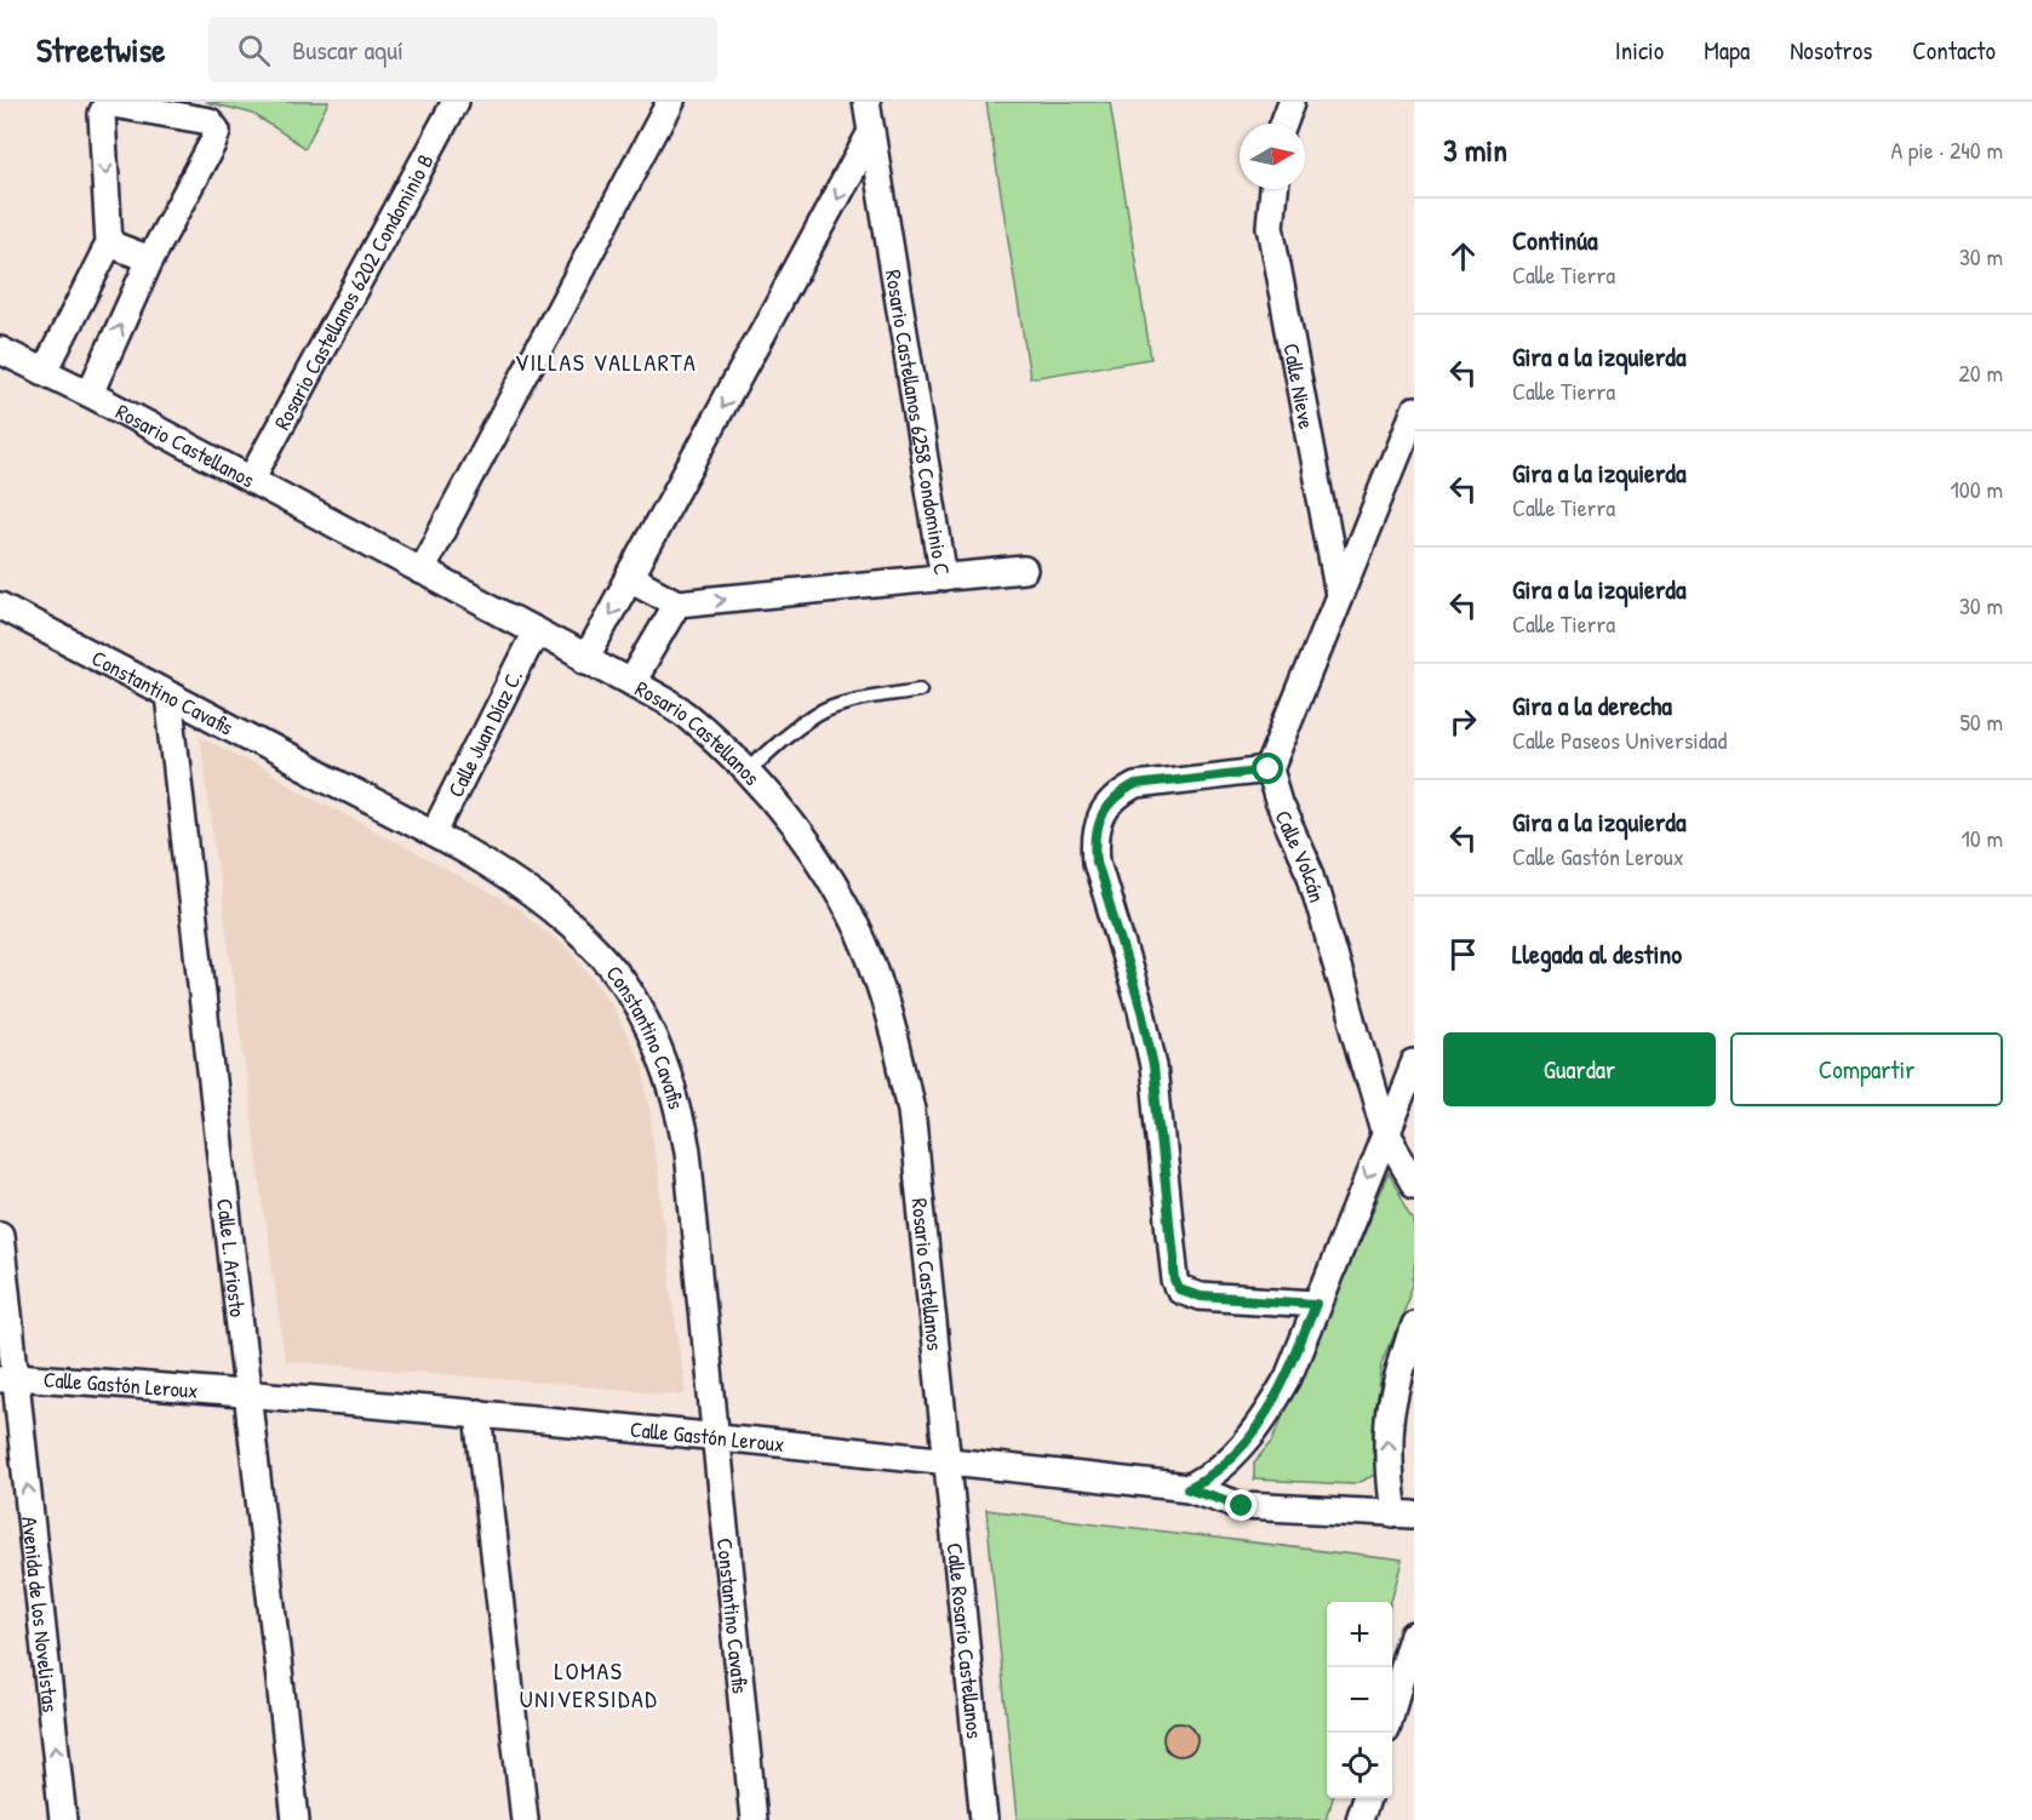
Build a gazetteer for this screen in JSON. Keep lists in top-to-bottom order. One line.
{"streets":{"street":["Rosario Castellanos 6202 Condominio B","Calle Nieve","Rosario Castellanos 6258 Condominio C","Rosario Castellanos","Constantino Cavafis","Calle Juan Díaz C.","Calle Volcán","Calle L. Ariosto","Calle Gastón Leroux","Avenida de los Novelistas","Calle Rosario Castellanos"]},"crossings":[["Rosario Castellanos 6202 Condominio B","Rosario Castellanos"],["Rosario Castellanos","Calle Juan Díaz C."],["Rosario Castellanos","Calle Gastón Leroux"],["Rosario Castellanos","Calle Rosario Castellanos"],["Constantino Cavafis","Calle Juan Díaz C."],["Constantino Cavafis","Calle L. Ariosto"],["Constantino Cavafis","Calle Gastón Leroux"],["Calle L. Ariosto","Calle Gastón Leroux"],["Calle Gastón Leroux","Avenida de los Novelistas"],["Calle Gastón Leroux","Calle Rosario Castellanos"]],"one_way":["Rosario Castellanos 6258 Condominio C","Avenida de los Novelistas"],"districts":["VILLAS VALLARTA","LOMAS UNIVERSIDAD"],"north":"right","page":{"header":"Streetwise","search":"Buscar aquí","nav":["Inicio","Mapa","Nosotros","Contacto"],"heading":["3 min","A pie · 240 m"],"list":[["Continúa","Calle Tierra","30 m"],["Gira a la izquierda","Calle Tierra","20 m"],["Gira a la izquierda","Calle Tierra","100 m"],["Gira a la izquierda","Calle Tierra","30 m"],["Gira a la derecha","Calle Paseos Universidad","50 m"],["Gira a la izquierda","Calle Gastón Leroux","10 m"],"Llegada al destino"],"buttons":["Guardar","Compartir"],"map_buttons":["+","−"]}}
